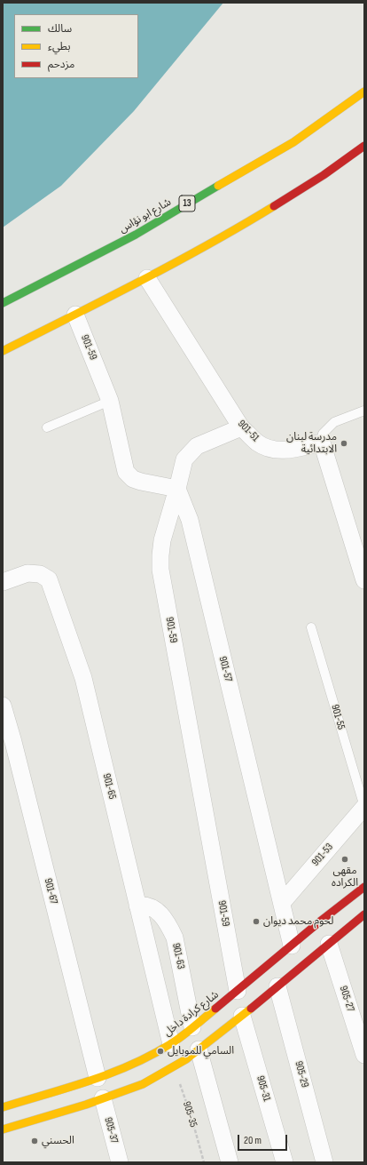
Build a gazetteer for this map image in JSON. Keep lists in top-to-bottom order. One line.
{"streets":{"main road":["13","شارع ابو نؤاس","شارع كرادة داخل"],"street":["901-59","901-51","901-57","901-65","901-53","901-67","901-63","905-27","905-29","905-31","905-37"],"lane":["901-55"],"path":["905-35"]},"crossings":[["901-59","901-57"],["901-59","شارع كرادة داخل"],["901-57","901-53"],["901-57","شارع كرادة داخل"],["901-55","901-53"],["901-65","901-63"],["901-65","شارع كرادة داخل"],["901-67","شارع كرادة داخل"],["901-63","شارع كرادة داخل"]],"places":["مدرسة لبنان الابتدائية","مقهى الكراده","لحوم محمد ديوان","السامي للموبايل","الحسني"],"legend":["سالك","بطيء","مزدحم"],"scale_bar":"20 m"}
